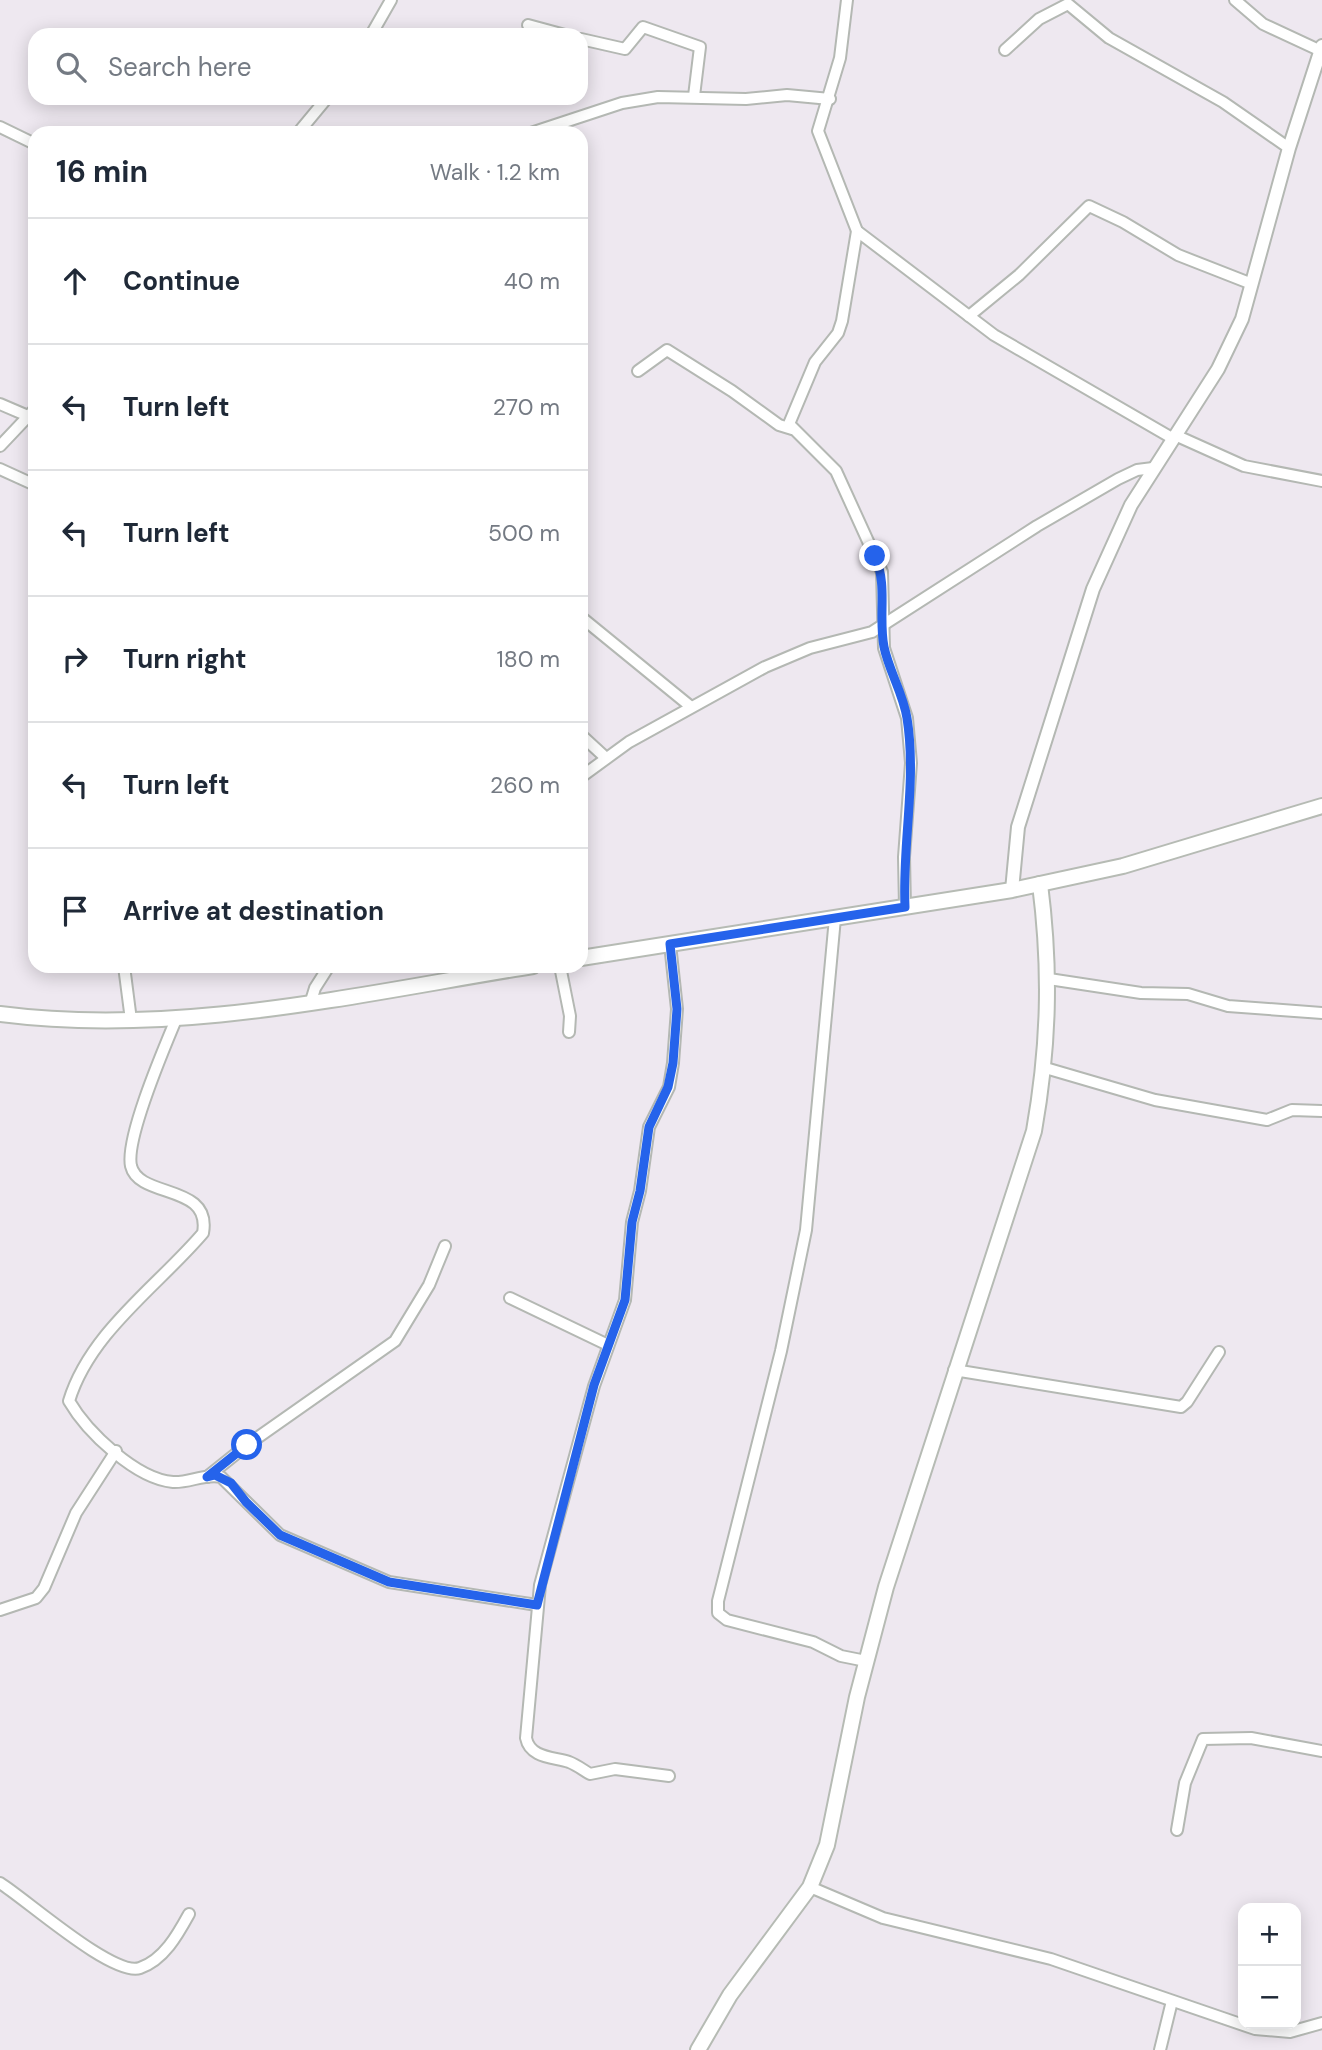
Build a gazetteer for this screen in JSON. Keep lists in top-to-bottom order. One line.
{"page":{"search":"Search here","heading":["16 min","Walk · 1.2 km"],"list":[["Continue","40 m"],["Turn left","270 m"],["Turn left","500 m"],["Turn right","180 m"],["Turn left","260 m"],"Arrive at destination"],"map_buttons":["+","−"]}}
